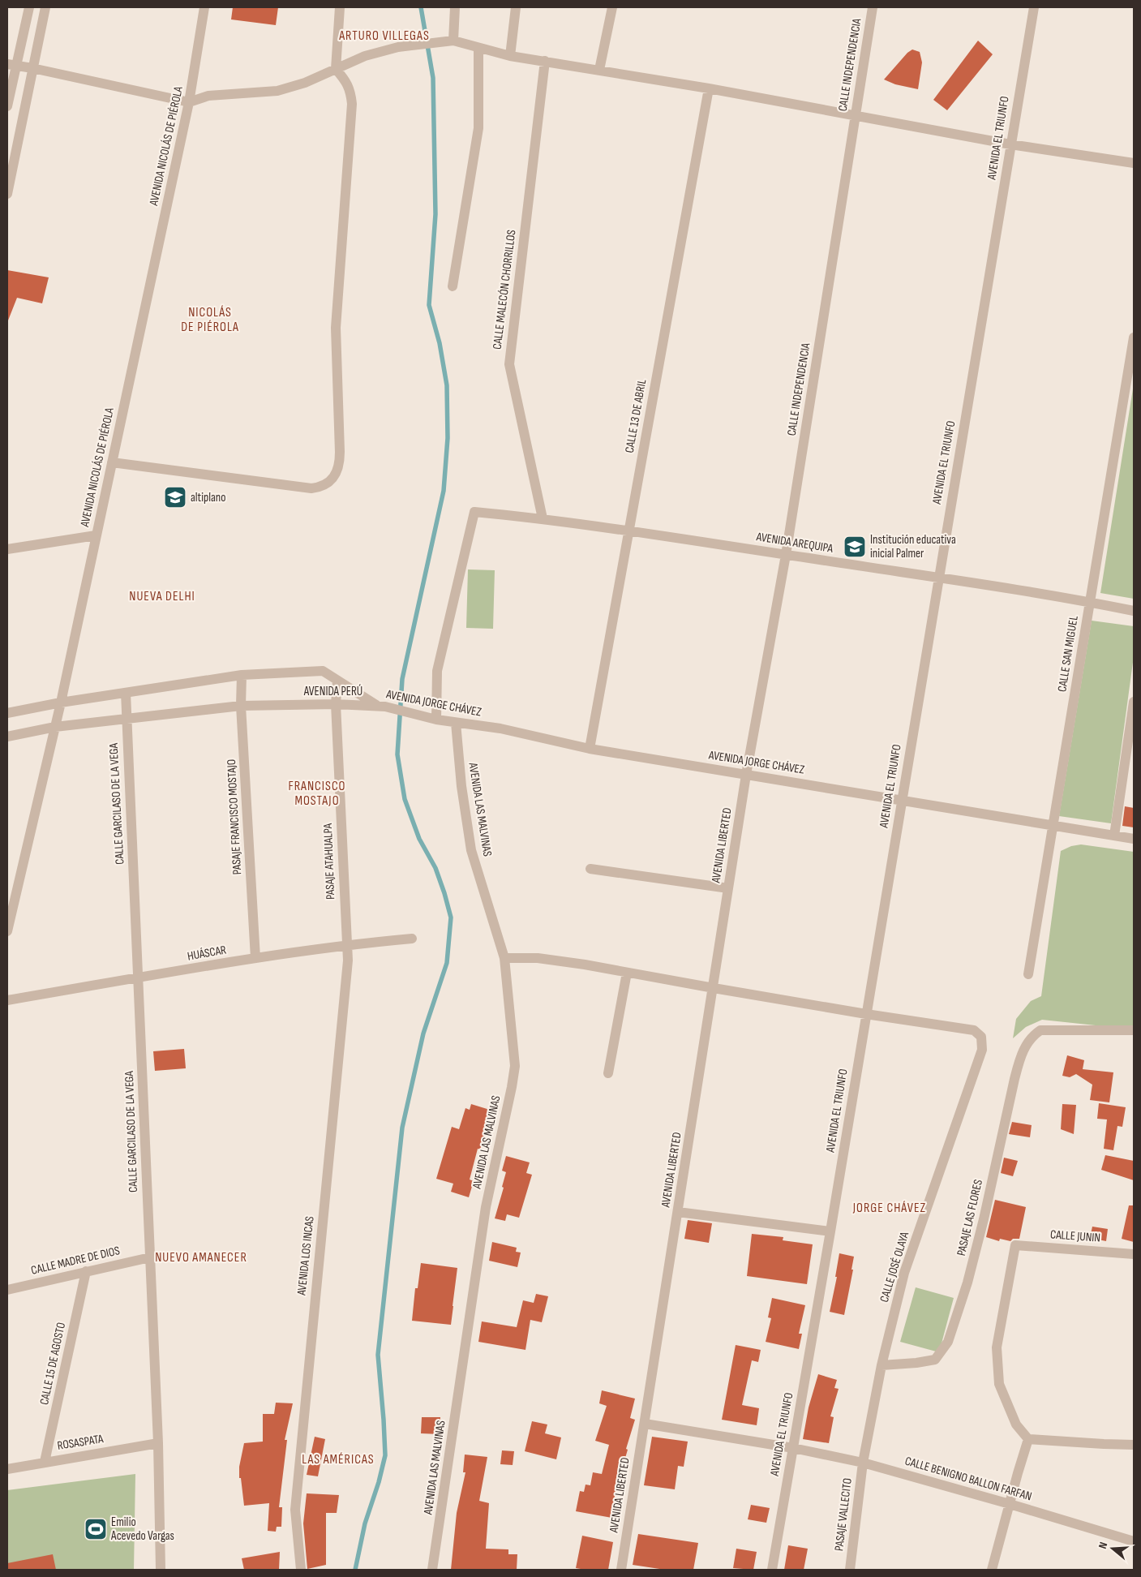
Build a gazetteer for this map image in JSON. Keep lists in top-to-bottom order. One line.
{"streets":{"street":["CALLE INDEPENDENCIA","AVENIDA EL TRIUNFO","AVENIDA NICOLÁS DE PIÉROLA","CALLE MALECÓN CHORRILLOS","CALLE 13 DE ABRIL","AVENIDA AREQUIPA","CALLE SAN MIGUEL","AVENIDA PERÚ","AVENIDA JORGE CHÁVEZ","CALLE GARCILASO DE LA VEGA","AVENIDA LAS MALVINAS","PASAJE FRANCISCO MOSTAJO","AVENIDA LIBERTED","PASAJE ATAHUALPA","HUÁSCAR","PASAJE LAS FLORES","CALLE JUNIN","AVENIDA LOS INCAS","CALLE MADRE DE DIOS","CALLE JOSÉ OLAYA","CALLE 15 DE AGOSTO","ROSASPATA","CALLE BENIGNO BALLON FARFAN","PASAJE VALLECITO"]},"crossings":[["CALLE INDEPENDENCIA","AVENIDA AREQUIPA"],["CALLE INDEPENDENCIA","AVENIDA JORGE CHÁVEZ"],["CALLE INDEPENDENCIA","AVENIDA LIBERTED"],["AVENIDA EL TRIUNFO","AVENIDA AREQUIPA"],["AVENIDA EL TRIUNFO","AVENIDA JORGE CHÁVEZ"],["AVENIDA EL TRIUNFO","CALLE JOSÉ OLAYA"],["AVENIDA EL TRIUNFO","CALLE BENIGNO BALLON FARFAN"],["AVENIDA NICOLÁS DE PIÉROLA","AVENIDA PERÚ"],["CALLE MALECÓN CHORRILLOS","AVENIDA AREQUIPA"],["CALLE 13 DE ABRIL","AVENIDA AREQUIPA"],["CALLE 13 DE ABRIL","AVENIDA JORGE CHÁVEZ"],["AVENIDA AREQUIPA","CALLE SAN MIGUEL"],["AVENIDA AREQUIPA","AVENIDA JORGE CHÁVEZ"],["CALLE SAN MIGUEL","AVENIDA JORGE CHÁVEZ"],["AVENIDA PERÚ","AVENIDA JORGE CHÁVEZ"],["AVENIDA PERÚ","CALLE GARCILASO DE LA VEGA"],["AVENIDA PERÚ","PASAJE FRANCISCO MOSTAJO"],["AVENIDA PERÚ","PASAJE ATAHUALPA"],["AVENIDA JORGE CHÁVEZ","AVENIDA LAS MALVINAS"],["AVENIDA JORGE CHÁVEZ","AVENIDA LIBERTED"],["CALLE GARCILASO DE LA VEGA","HUÁSCAR"],["CALLE GARCILASO DE LA VEGA","CALLE MADRE DE DIOS"],["CALLE GARCILASO DE LA VEGA","ROSASPATA"],["PASAJE FRANCISCO MOSTAJO","HUÁSCAR"],["AVENIDA LIBERTED","CALLE BENIGNO BALLON FARFAN"],["PASAJE ATAHUALPA","HUÁSCAR"],["PASAJE ATAHUALPA","AVENIDA LOS INCAS"],["HUÁSCAR","AVENIDA LOS INCAS"],["PASAJE LAS FLORES","CALLE JOSÉ OLAYA"],["CALLE MADRE DE DIOS","CALLE 15 DE AGOSTO"],["CALLE JOSÉ OLAYA","CALLE BENIGNO BALLON FARFAN"],["CALLE JOSÉ OLAYA","PASAJE VALLECITO"],["CALLE 15 DE AGOSTO","ROSASPATA"],["CALLE BENIGNO BALLON FARFAN","PASAJE VALLECITO"]],"districts":["ARTURO VILLEGAS","NICOLÁS DE PIÉROLA","NUEVA DELHI","FRANCISCO MOSTAJO","JORGE CHÁVEZ","NUEVO AMANECER","LAS AMÉRICAS"],"places":{"school or university":["altiplano","Institución educativa inicial Palmer"],"sports":["Emilio Acevedo Vargas"]},"north":"left"}
